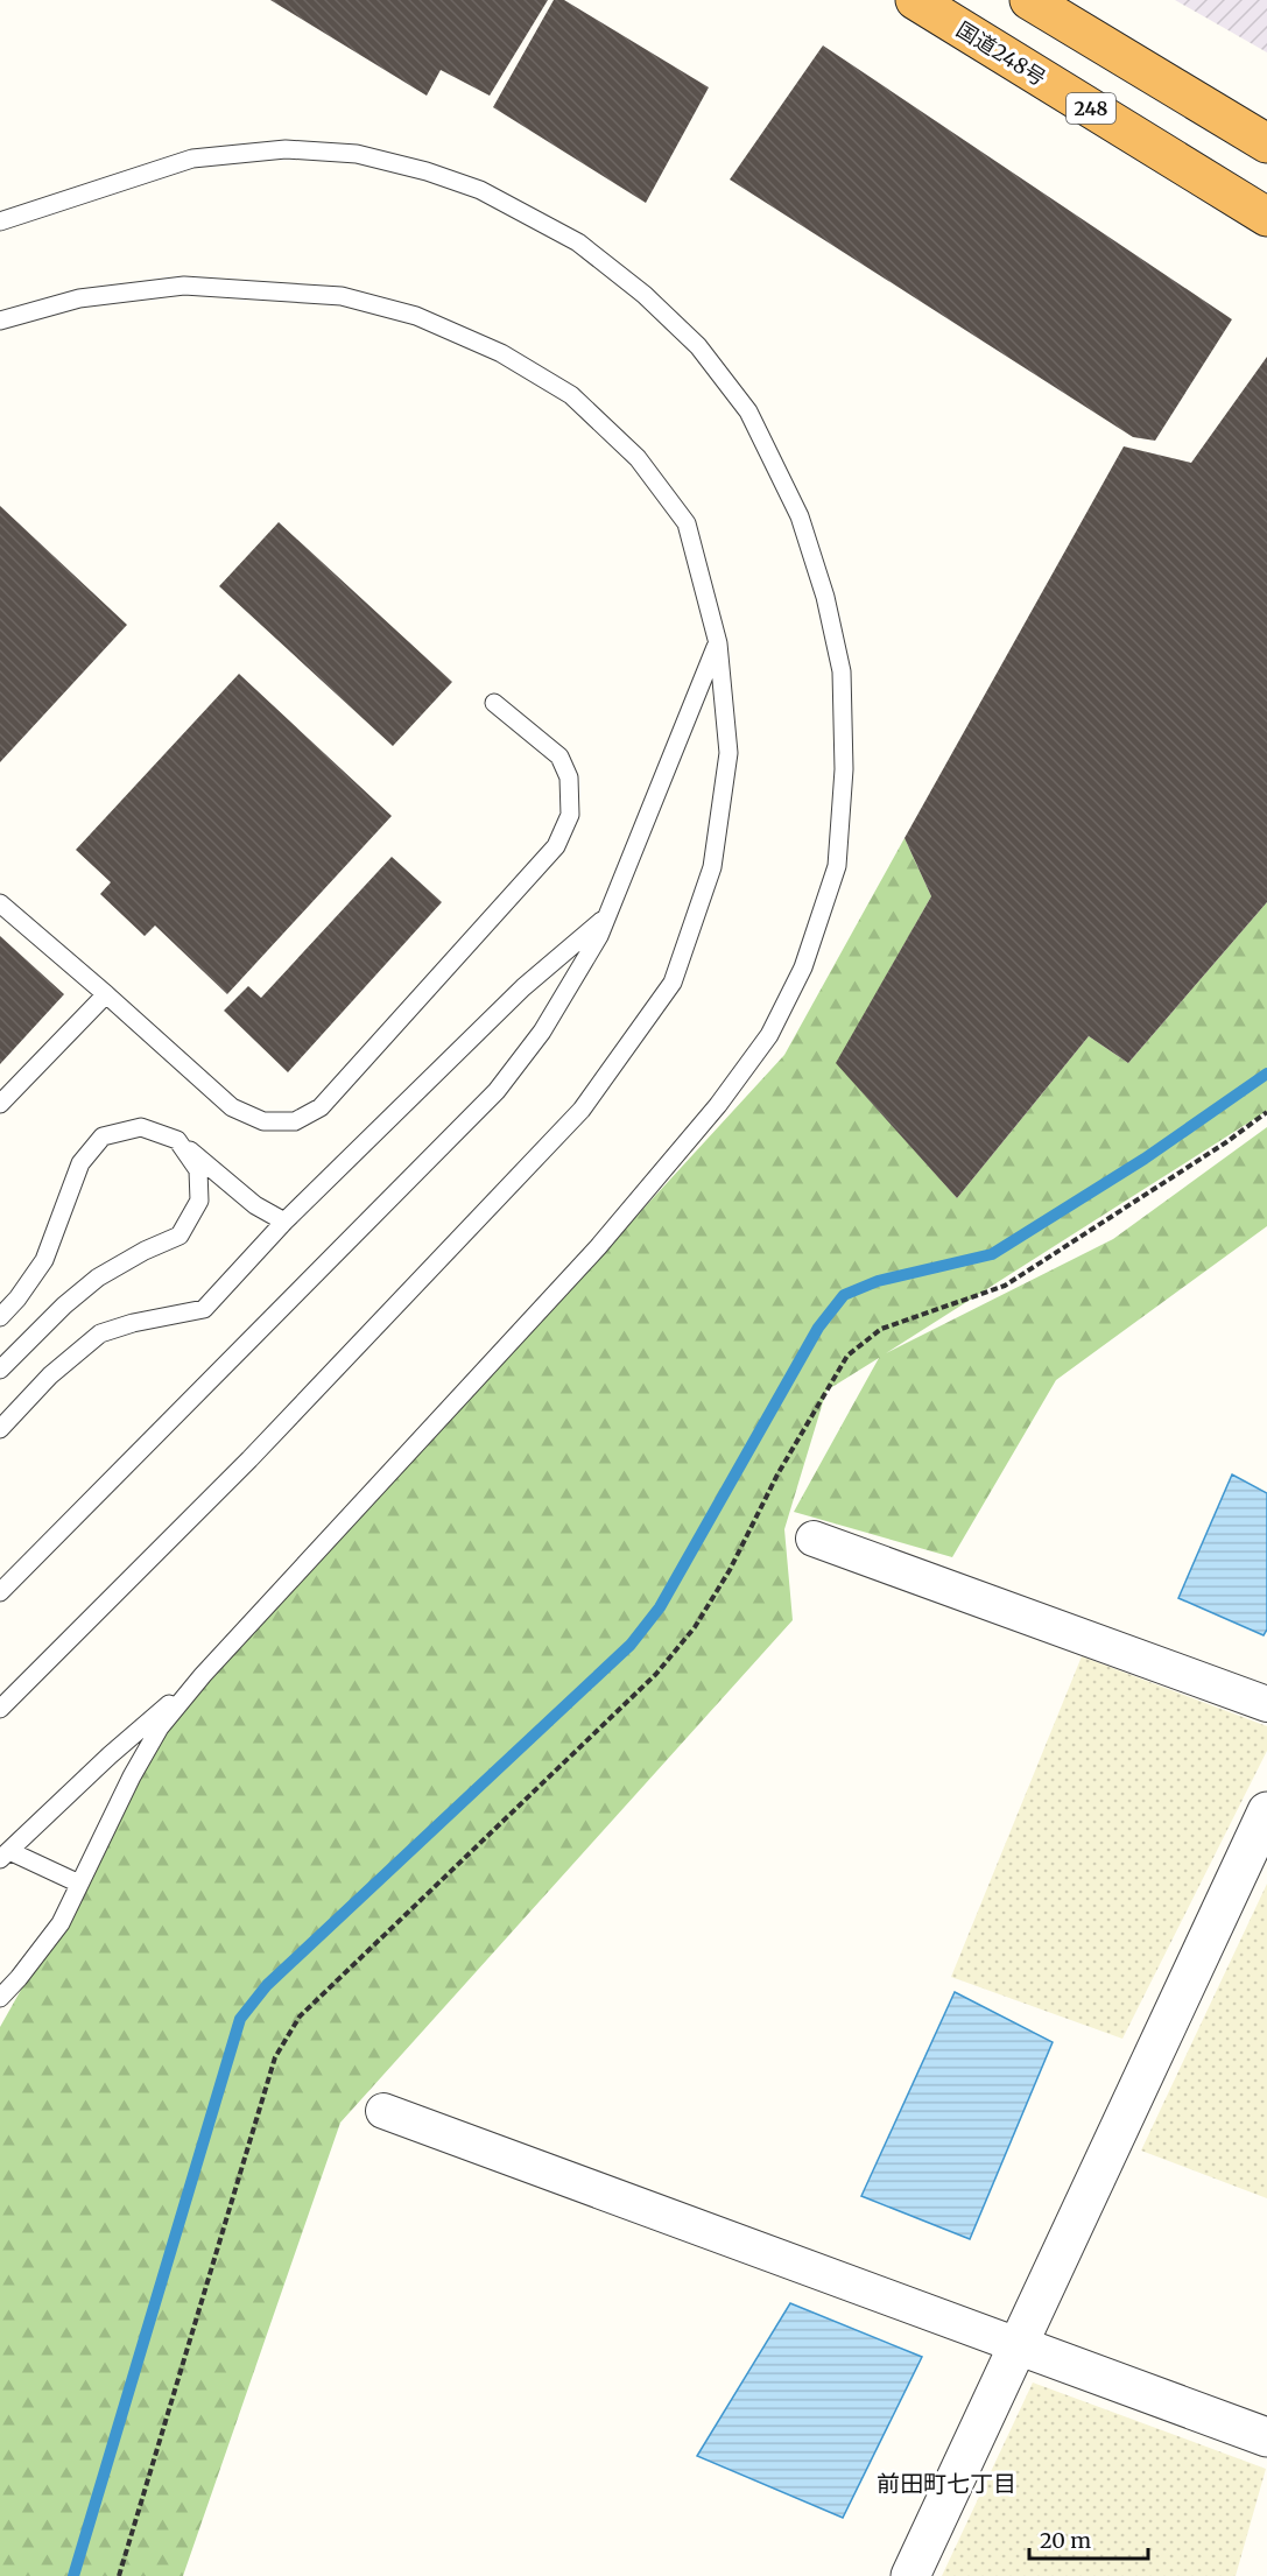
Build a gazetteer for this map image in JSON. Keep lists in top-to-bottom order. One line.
{"streets":{"highway":["国道248号","248"]},"districts":["前田町七丁目"],"scale_bar":"20 m"}
